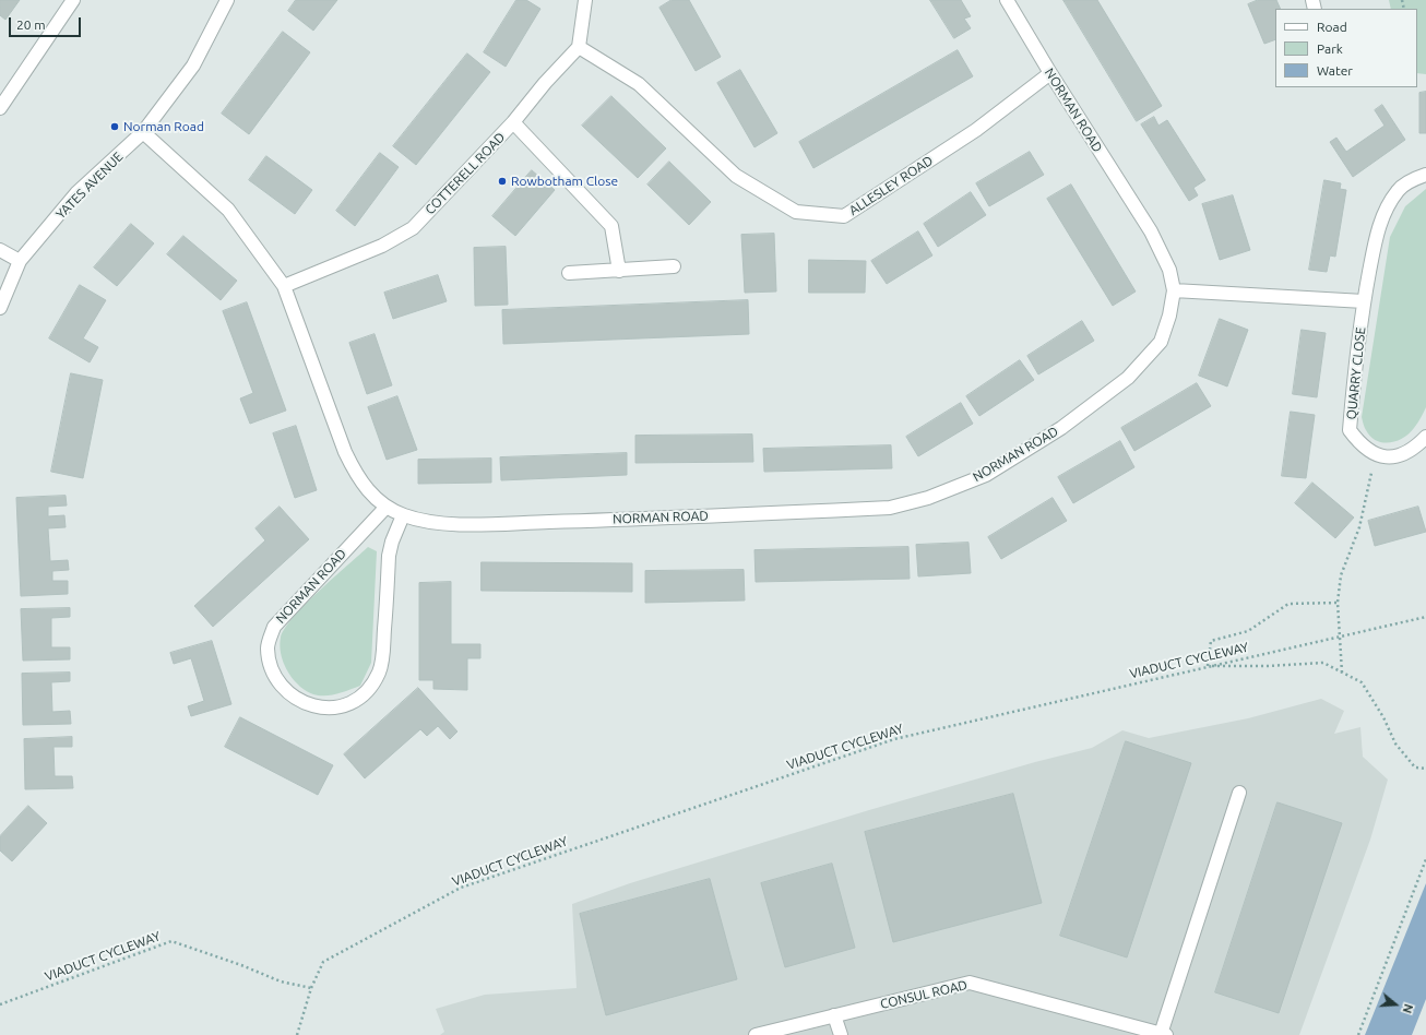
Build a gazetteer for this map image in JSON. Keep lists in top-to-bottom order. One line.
{"streets":{"street":["NORMAN ROAD","COTTERELL ROAD","YATES AVENUE","ALLESLEY ROAD","QUARRY CLOSE","CONSUL ROAD"],"path":["VIADUCT CYCLEWAY"]},"crossings":[["NORMAN ROAD","COTTERELL ROAD"],["NORMAN ROAD","YATES AVENUE"],["NORMAN ROAD","ALLESLEY ROAD"],["COTTERELL ROAD","ALLESLEY ROAD"]],"places":["Norman Road","Rowbotham Close"],"legend":["Road","Park","Water"],"scale_bar":"20 m","north":"right"}
